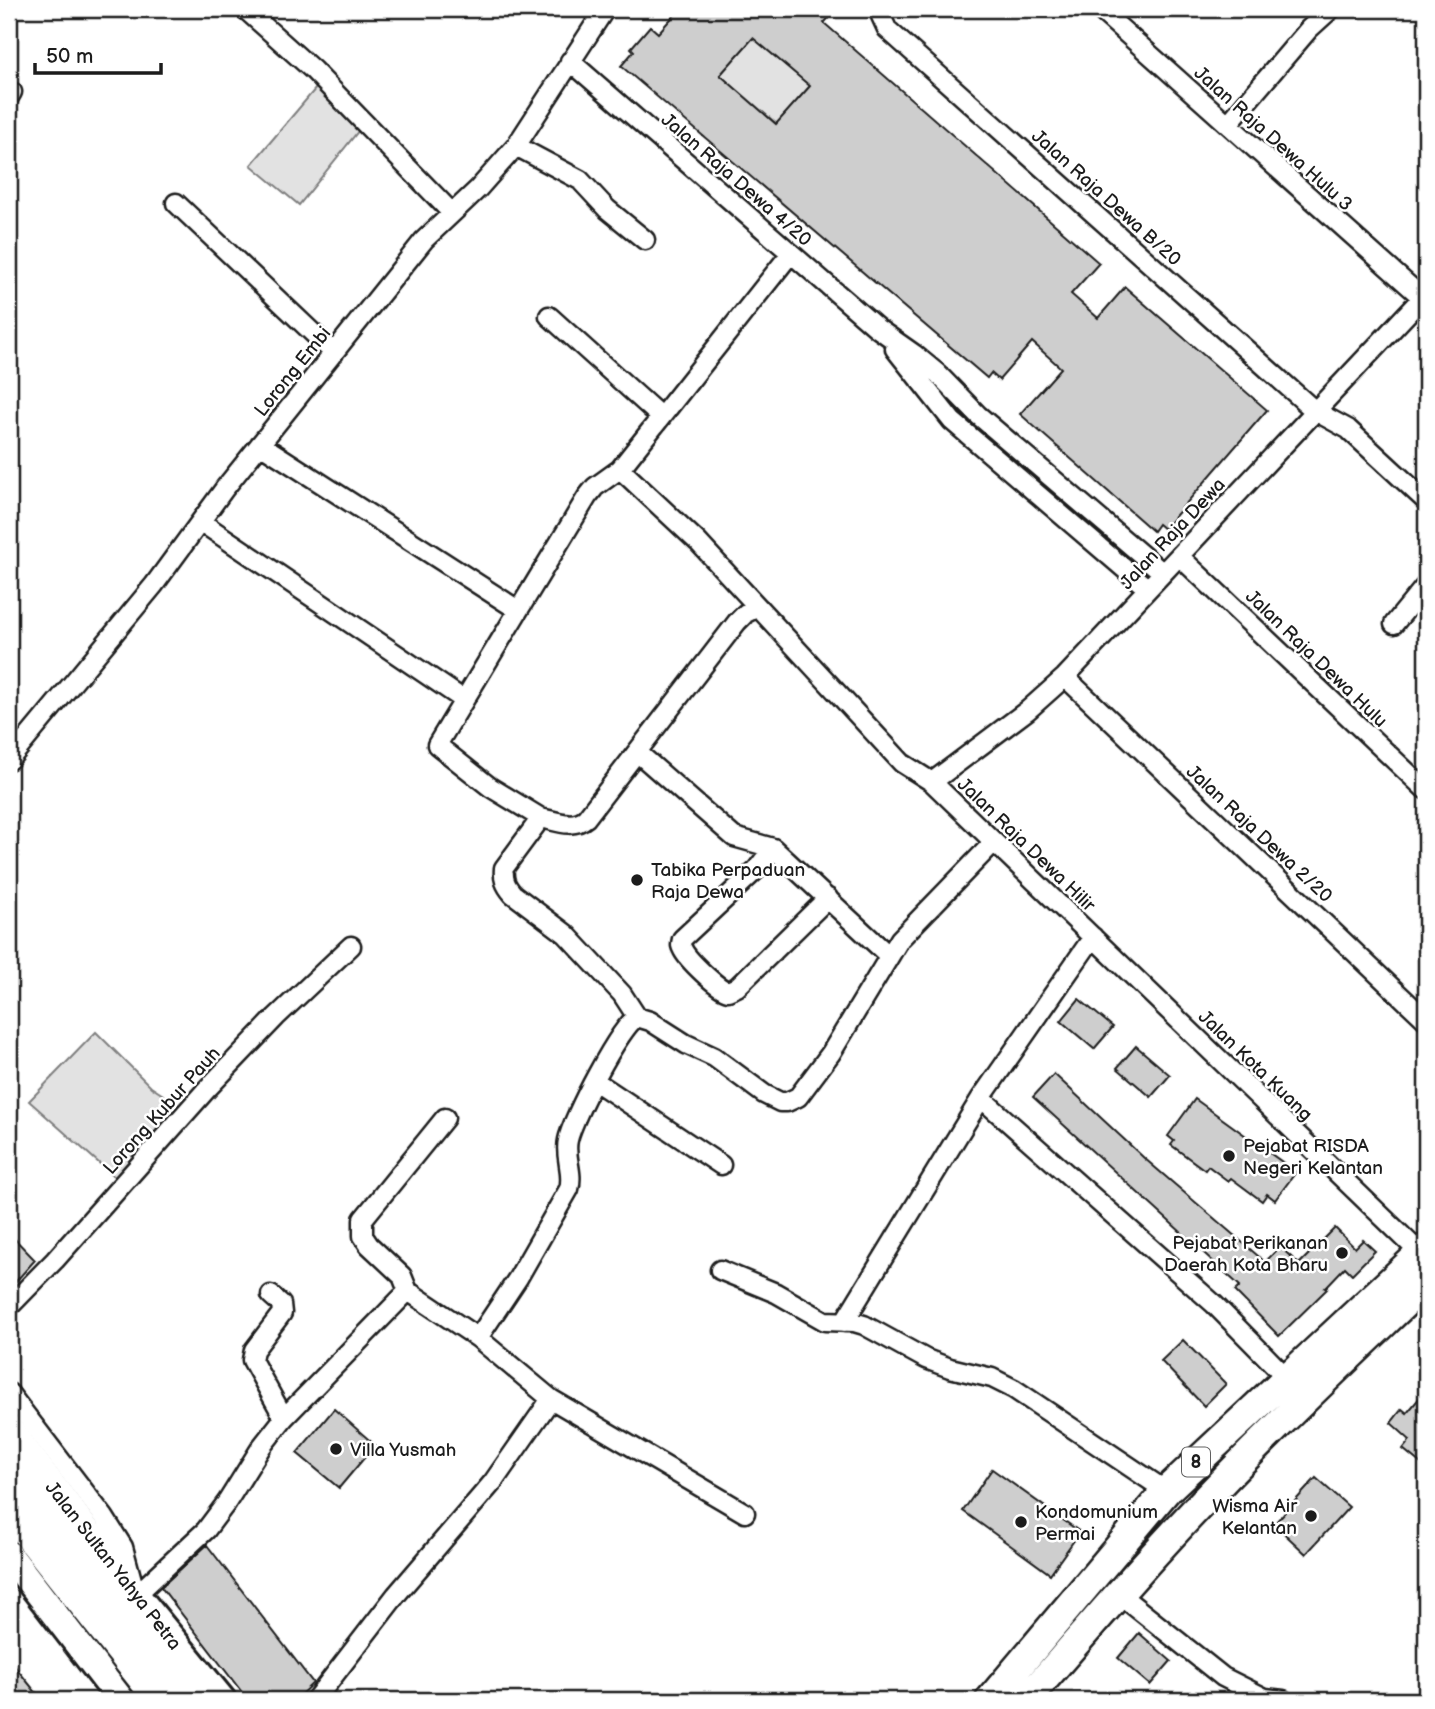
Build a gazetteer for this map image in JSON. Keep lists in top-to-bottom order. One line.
{"streets":{"main road":["8","Jalan Sultan Yahya Petra"],"street":["Jalan Raja Dewa Hulu 3","Jalan Raja Dewa 4/20","Jalan Raja Dewa B/20","Lorong Embi","Jalan Raja Dewa","Jalan Raja Dewa Hulu","Jalan Raja Dewa 2/20","Jalan Raja Dewa Hilir","Jalan Kota Kuang","Lorong Kubur Pauh"]},"crossings":[["Jalan Raja Dewa Hulu 3","Jalan Raja Dewa"],["Jalan Raja Dewa 4/20","Lorong Embi"],["Jalan Raja Dewa 4/20","Jalan Raja Dewa"],["Jalan Raja Dewa B/20","Jalan Raja Dewa"],["Jalan Raja Dewa","Jalan Raja Dewa Hulu"],["Jalan Raja Dewa","Jalan Raja Dewa 2/20"],["Jalan Raja Dewa","Jalan Raja Dewa Hilir"],["Jalan Raja Dewa Hilir","Jalan Kota Kuang"],["Jalan Kota Kuang","8"]],"places":["Tabika Perpaduan Raja Dewa","Pejabat RISDA Negeri Kelantan","Pejabat Perikanan Daerah Kota Bharu","Villa Yusmah","Wisma Air Kelantan","Kondomunium Permai"],"scale_bar":"50 m"}
